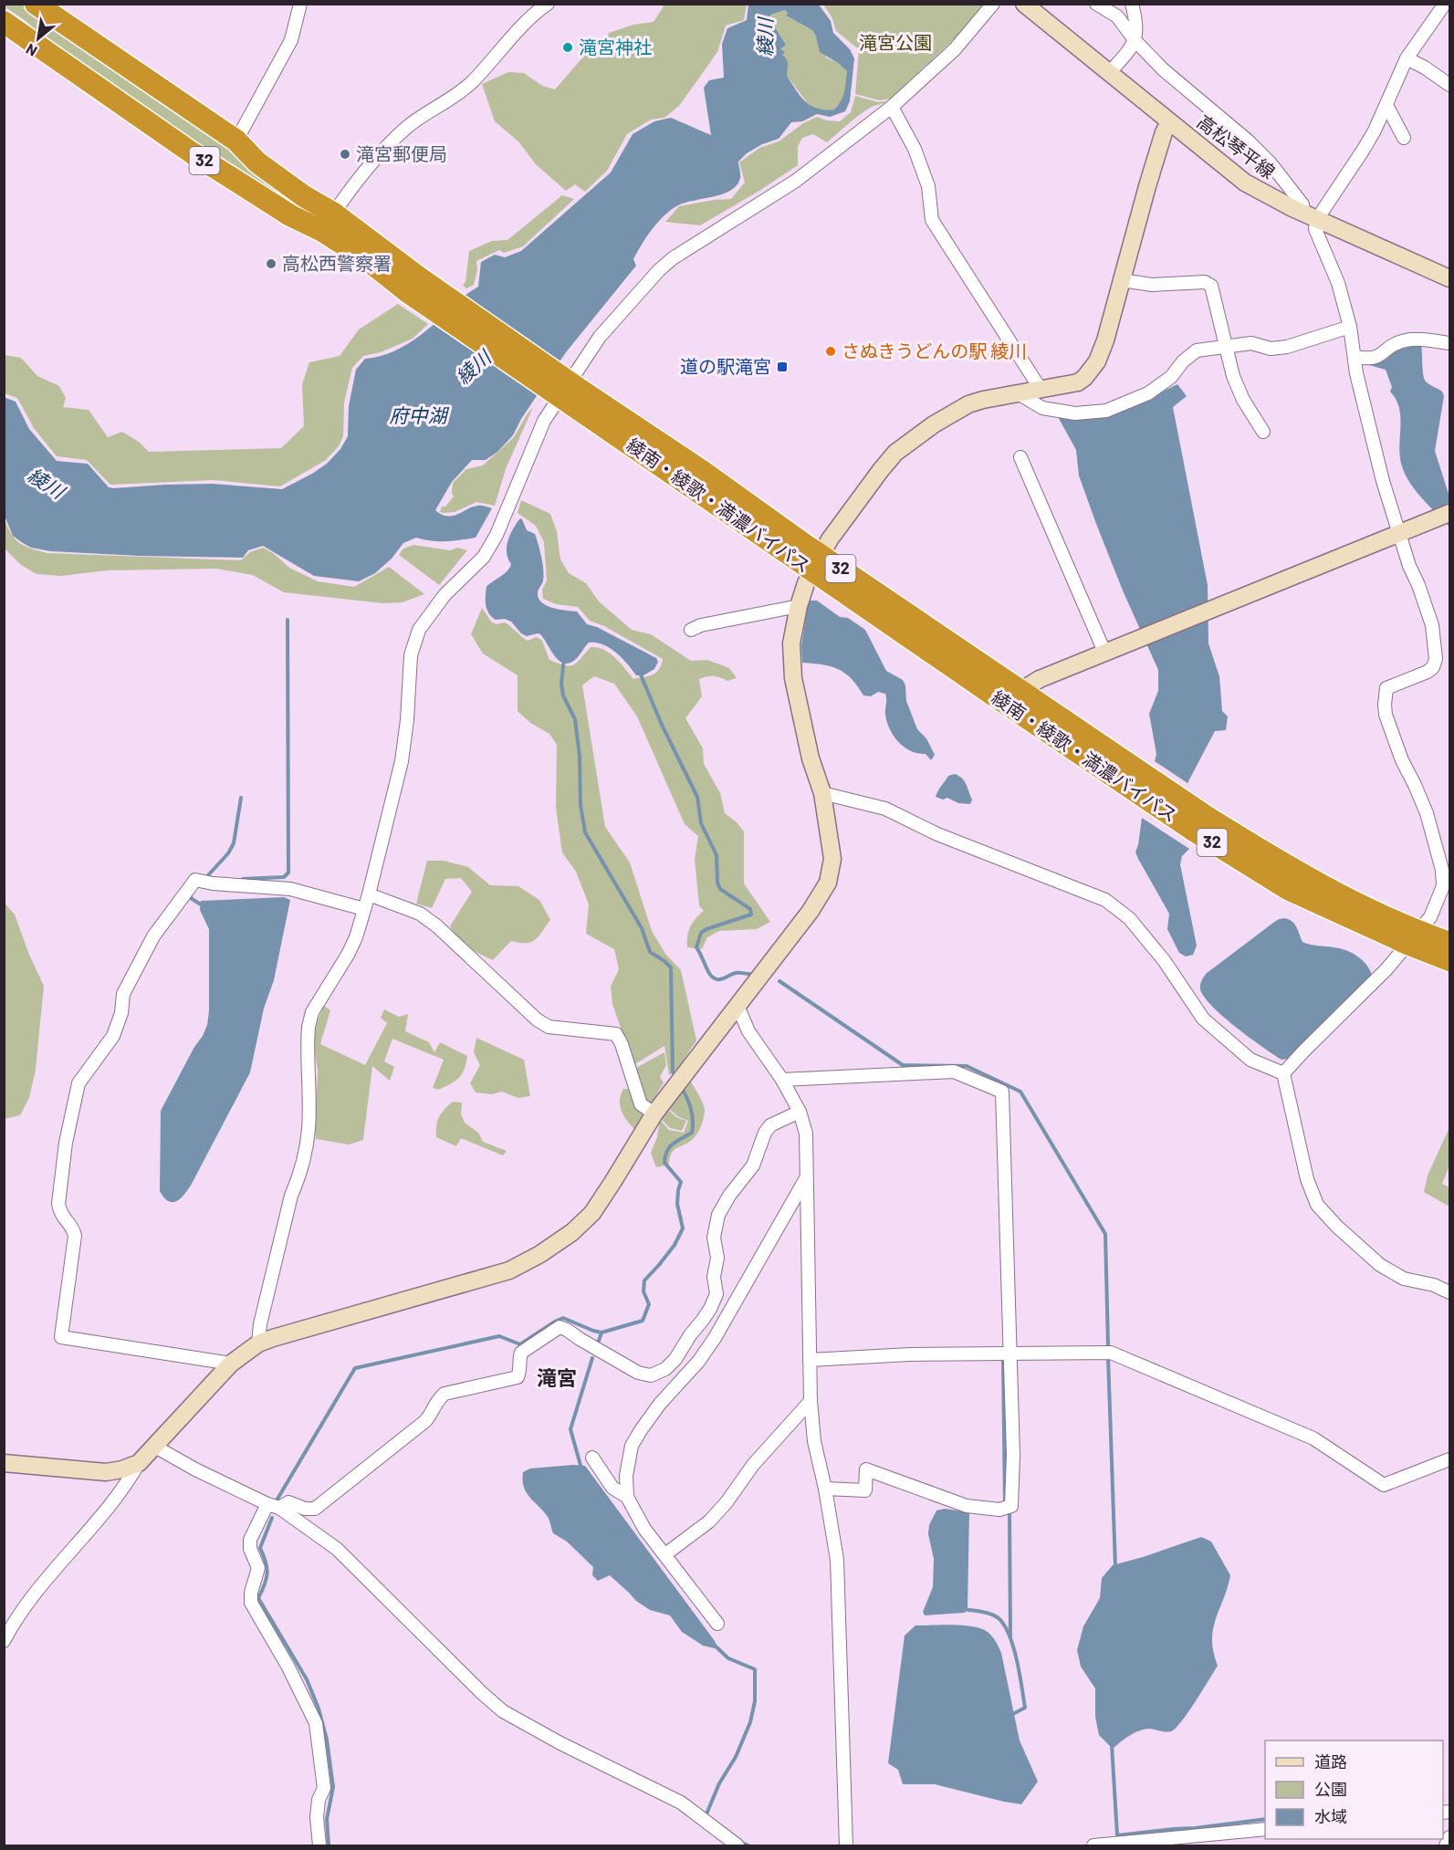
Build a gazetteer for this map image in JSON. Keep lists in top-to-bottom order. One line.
{"streets":{"highway":["32","綾南・綾歌・満濃バイパス"],"street":["高松琴平線"]},"districts":["滝宮"],"water":["綾川","府中湖"],"parks":["滝宮公園"],"places":{"other":["滝宮神社","滝宮郵便局","高松西警察署","さぬきうどんの駅 綾川"],"transit":["道の駅滝宮"]},"legend":["道路","公園","水域"],"north":"bottom left"}
